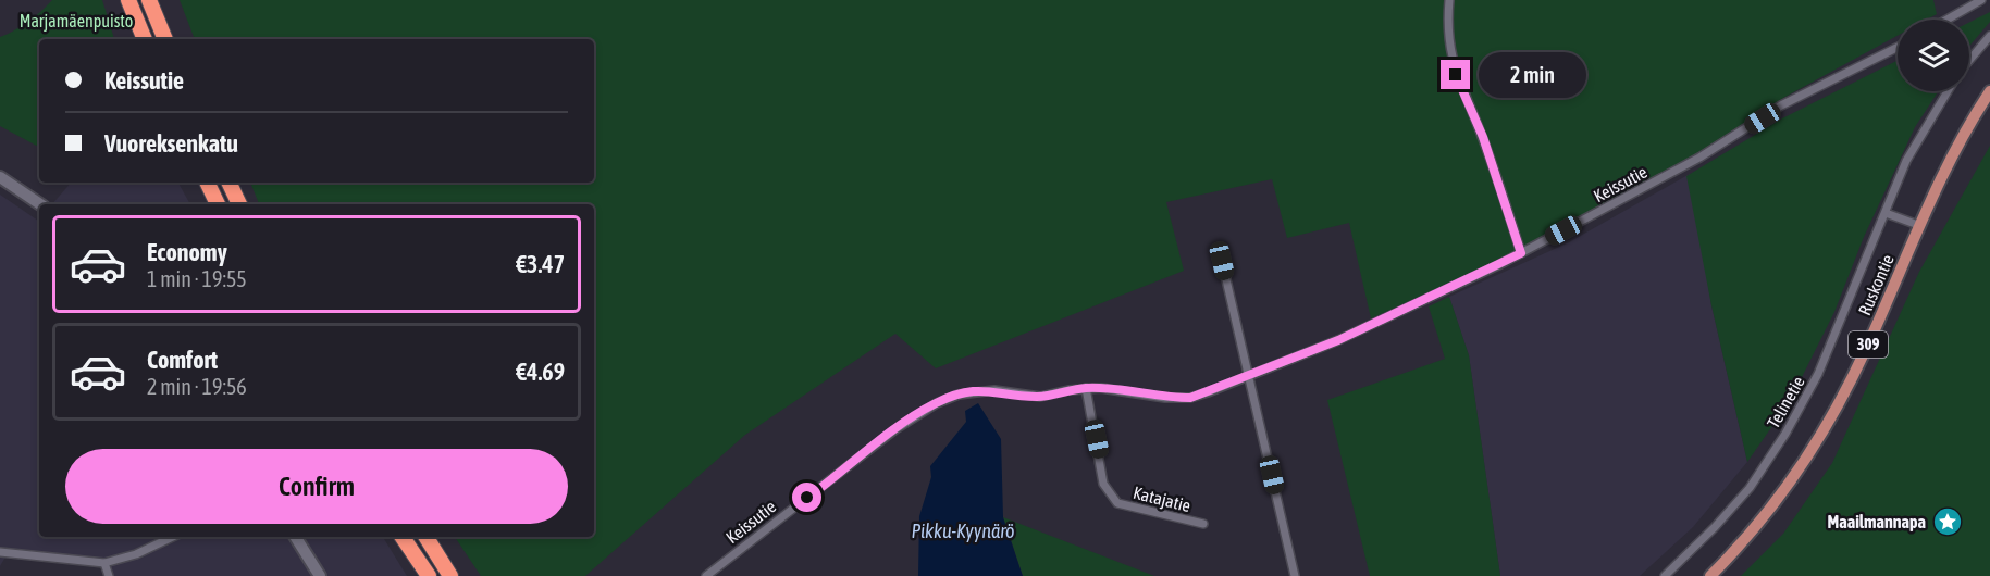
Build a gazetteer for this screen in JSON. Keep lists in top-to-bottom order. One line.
{"streets":{"main road":["Ruskontie","309"],"street":["Keissutie","Telinetie","Katajatie"]},"crossings":[["Keissutie","Katajatie"]],"water":["Pikku-Kyynärö"],"parks":["Marjamäenpuisto"],"places":{"place":["Maailmannapa"]},"page":{"banner":["Keissutie","Vuoreksenkatu"],"bubble":"2 min","list":[{"name":"Economy","note":"1 min · 19:55","value":"€3.47"},{"name":"Comfort","note":"2 min · 19:56","value":"€4.69"}],"buttons":"Confirm"}}
